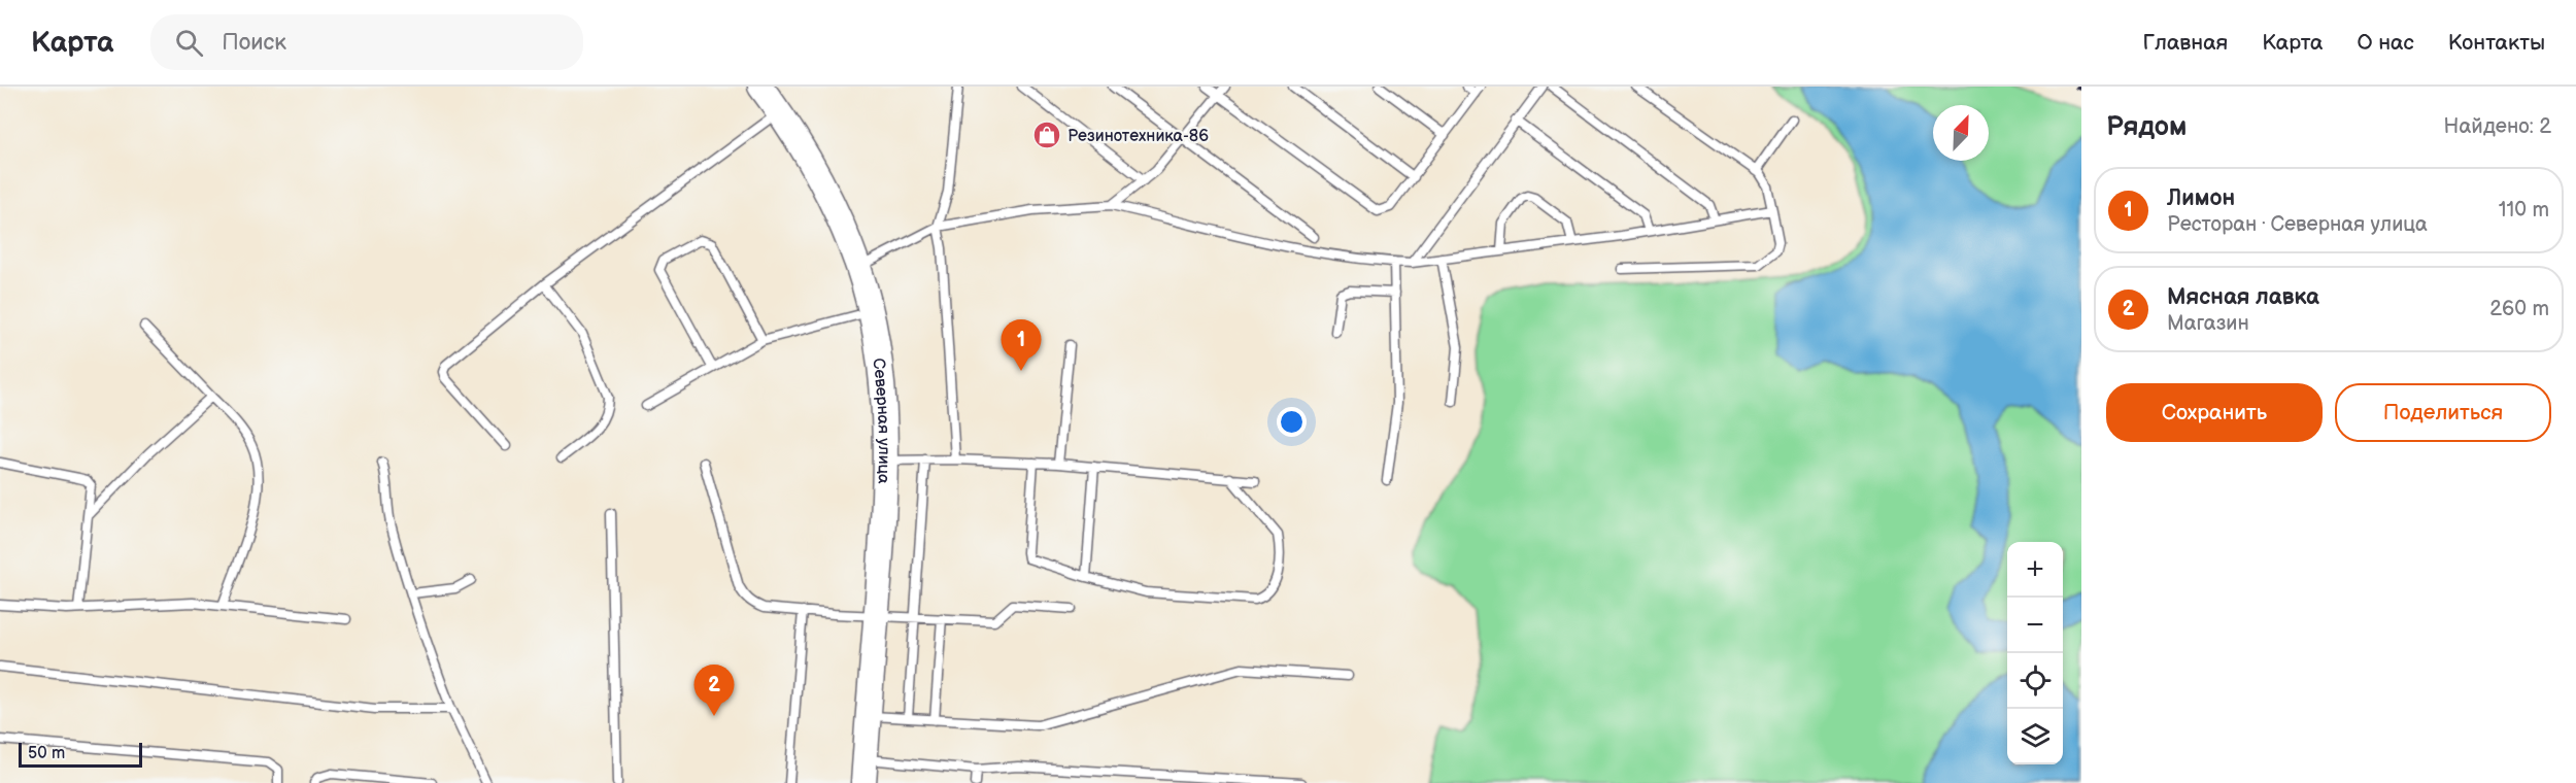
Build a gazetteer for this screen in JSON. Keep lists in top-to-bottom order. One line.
{"streets":{"main road":["Северная улица"]},"places":{"shop":["Резинотехника-86"]},"scale_bar":"50 m","north":"top right","page":{"header":"Карта","search":"Поиск","nav":["Главная","Карта","О нас","Контакты"],"heading":["Рядом","Найдено: 2"],"list":[{"mark":"1","name":"Лимон","note":"Ресторан · Северная улица","value":"110 m"},{"mark":"2","name":"Мясная лавка","note":"Магазин","value":"260 m"}],"pins":["1","2"],"buttons":["Сохранить","Поделиться"],"map_buttons":["+","−"],"scale":"50 m"}}
